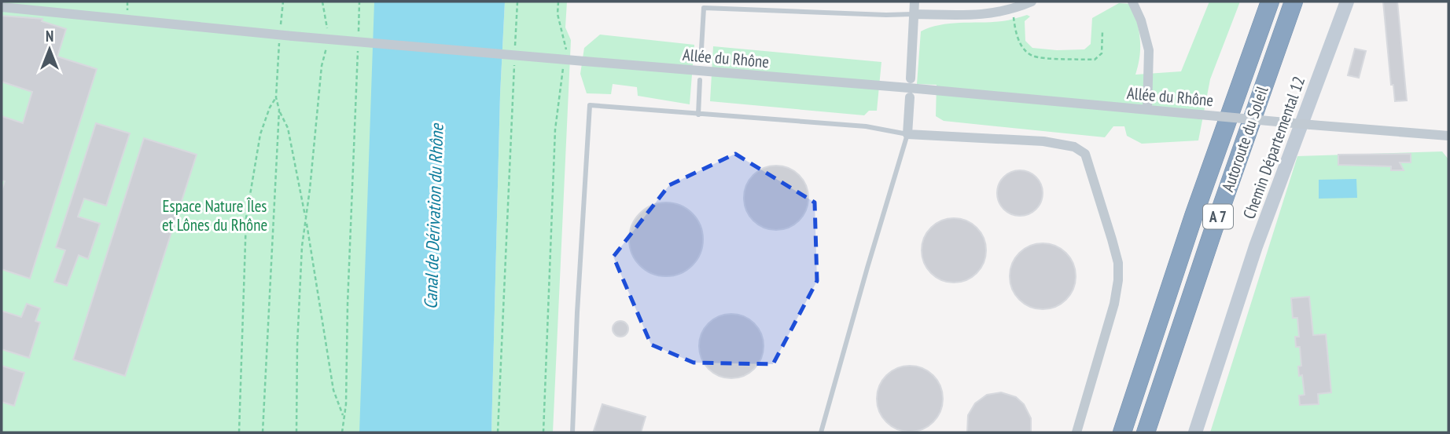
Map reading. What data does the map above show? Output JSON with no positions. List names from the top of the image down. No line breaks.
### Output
{"streets":{"highway":["Autoroute du Soleil","A 7"],"main road":["Chemin Départemental 12"],"street":["Allée du Rhône"]},"water":["Canal de Dérivation du Rhône"],"parks":["Espace Nature Îles et Lônes du Rhône"],"north":"top"}
